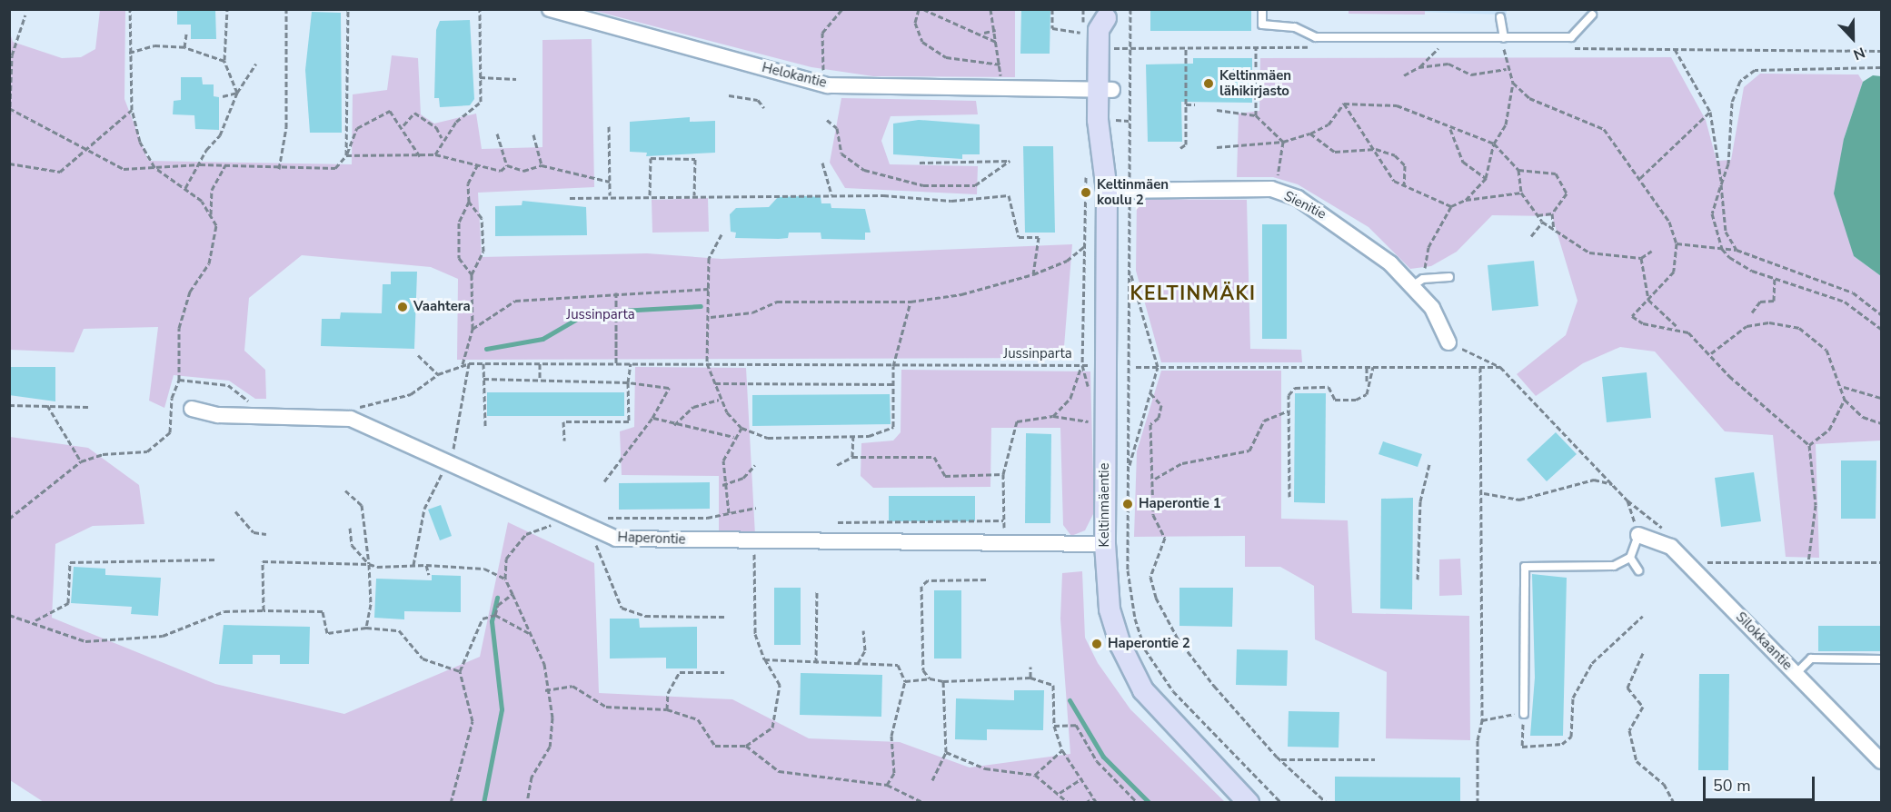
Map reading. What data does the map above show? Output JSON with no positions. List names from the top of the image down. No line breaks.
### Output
{"streets":{"main road":["Keltinmäentie"],"street":["Helokantie","Sienitie","Haperontie","Silokkaantie"],"path":["Jussinparta"]},"crossings":[["Helokantie","Keltinmäentie"],["Sienitie","Keltinmäentie"],["Keltinmäentie","Haperontie"]],"districts":["KELTINMÄKI"],"parks":["Jussinparta"],"places":["Keltinmäen lähikirjasto","Keltinmäen koulu 2","Vaahtera","Haperontie 1","Haperontie 2"],"scale_bar":"50 m","north":"bottom"}
